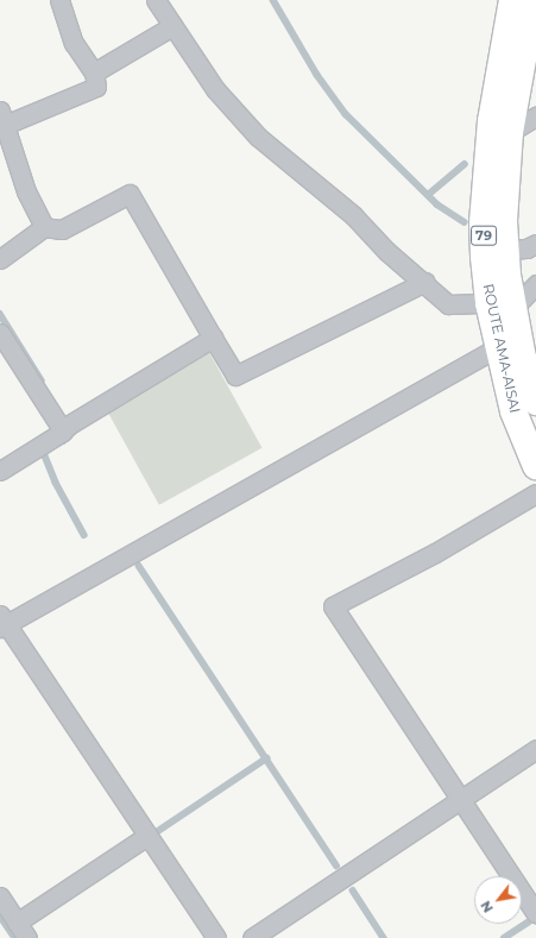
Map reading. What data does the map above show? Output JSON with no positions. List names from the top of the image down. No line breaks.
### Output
{"streets":{"main road":["79","ROUTE AMA-AISAI"]},"north":"bottom left"}
